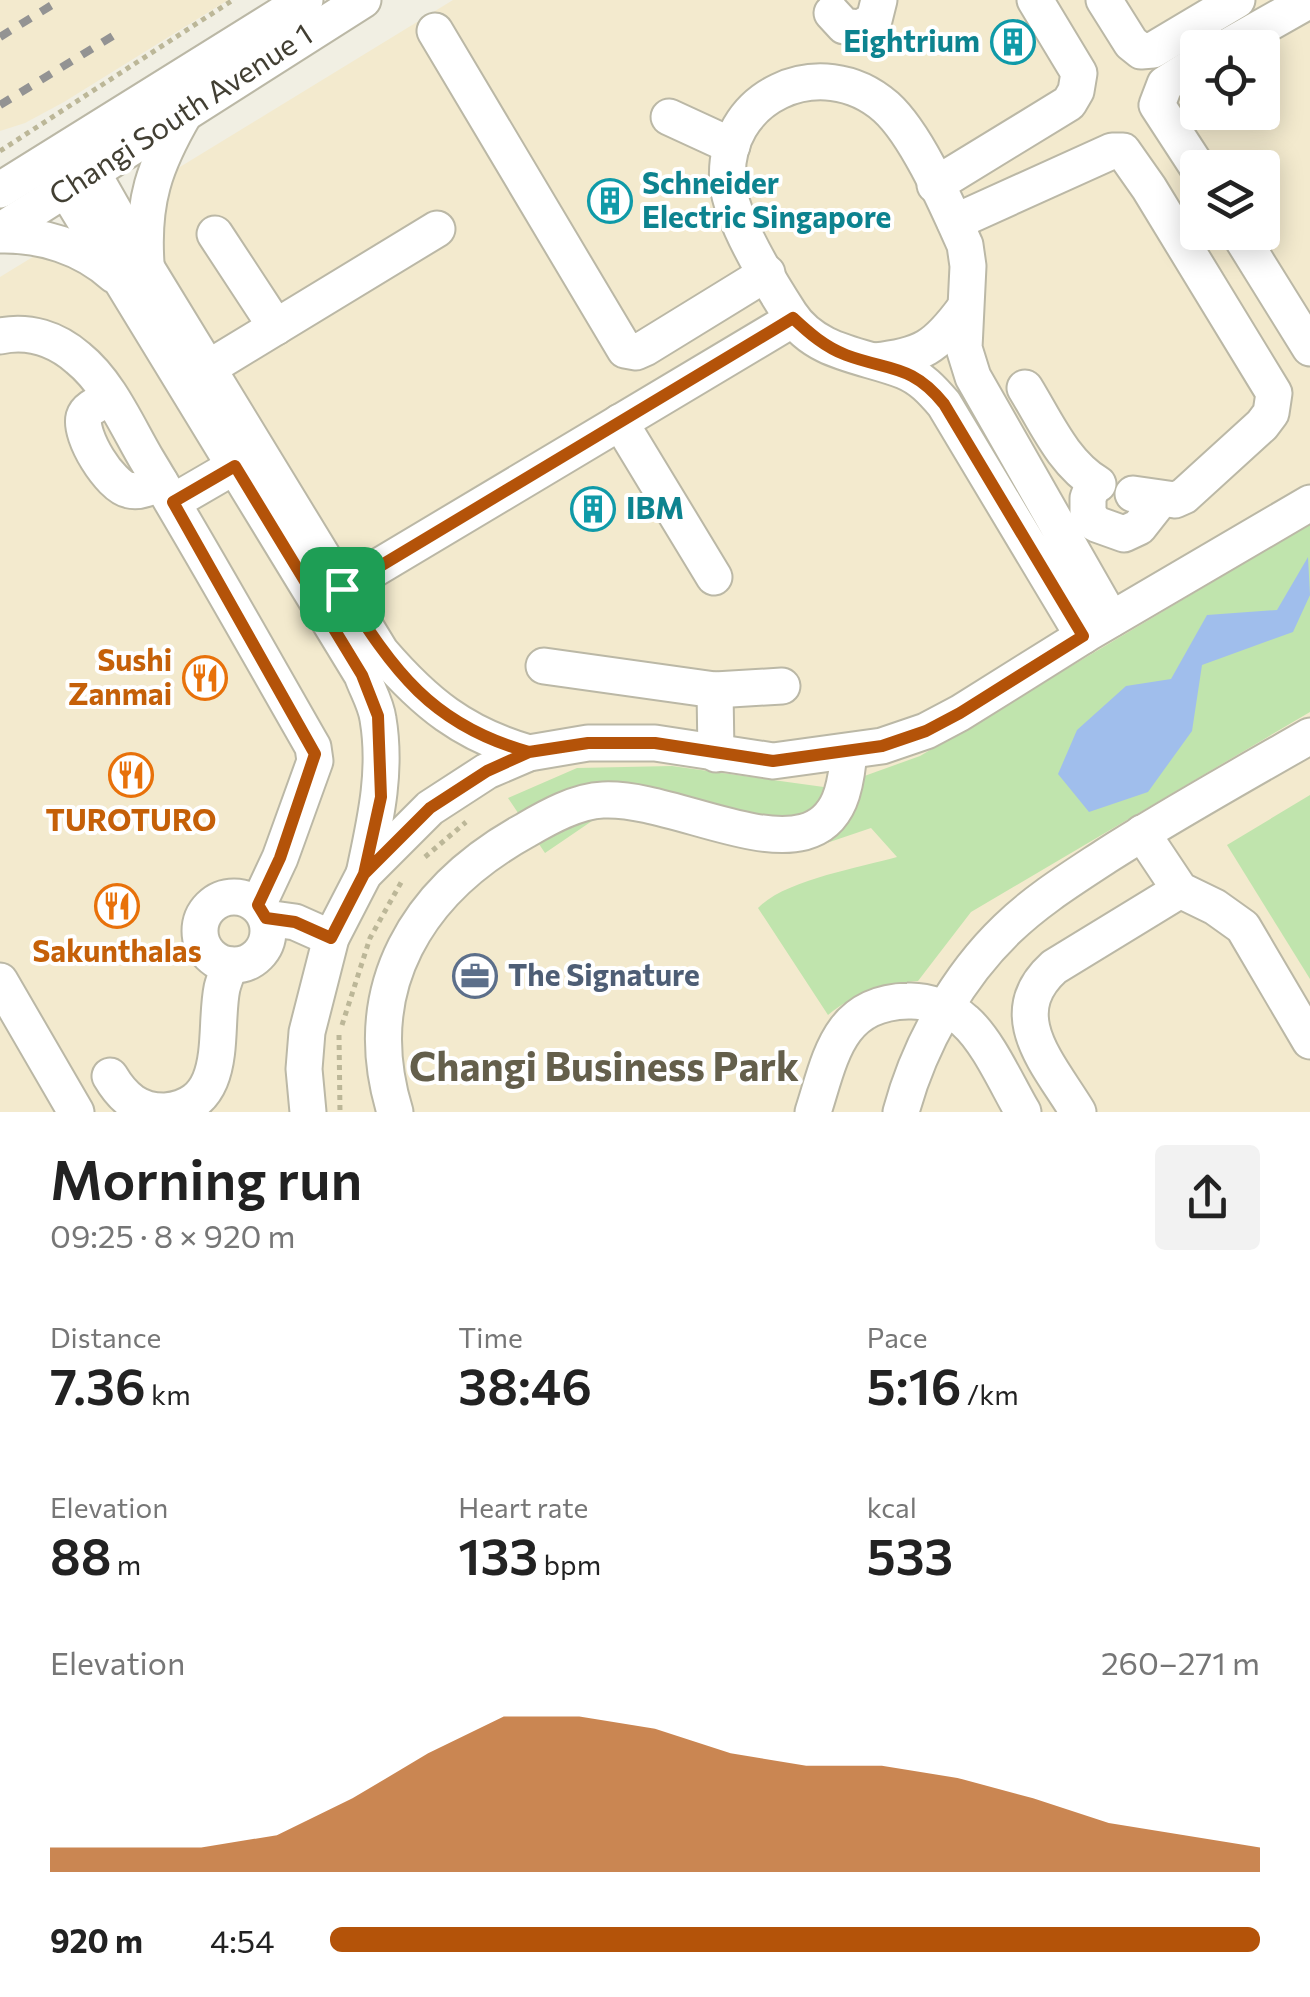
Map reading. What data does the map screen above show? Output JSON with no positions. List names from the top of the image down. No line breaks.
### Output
{"streets":{"street":["Changi South Avenue 1"]},"districts":["Changi Business Park"],"places":{"building":["Eightrium","Schneider Electric Singapore","IBM"],"restaurant":["Sushi Zanmai","TUROTURO","Sakunthalas"],"office":["The Signature"]},"page":{"heading":["Morning run","09:25 · 8 × 920 m"],"stats":[["Distance","7.36 km"],["Time","38:46"],["Pace","5:16 /km"],["Elevation","88 m"],["Heart rate","133 bpm"],["kcal","533"]],"chart":["Elevation","260–271 m"],"list":[{"name":"920 m","note":"4:54"}]}}
